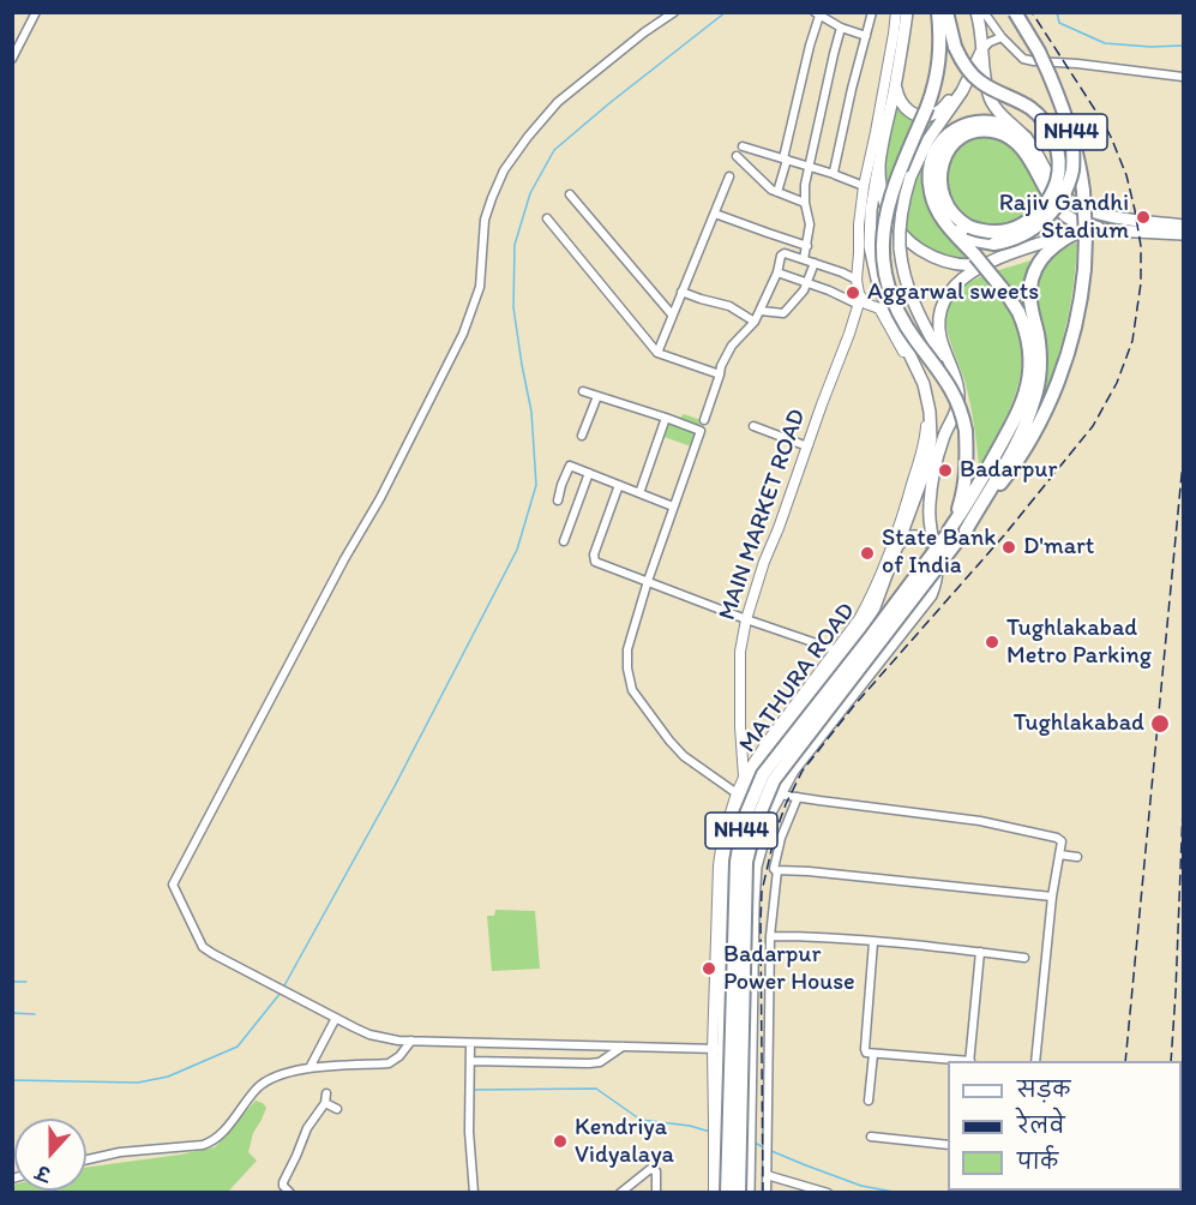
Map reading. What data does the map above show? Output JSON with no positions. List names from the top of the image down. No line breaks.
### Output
{"streets":{"highway":["NH44","MATHURA ROAD"],"street":["MAIN MARKET ROAD"]},"crossings":[["MAIN MARKET ROAD","MATHURA ROAD"]],"places":["Rajiv Gandhi Stadium","Aggarwal sweets","Badarpur","D'mart","State Bank of India","Tughlakabad Metro Parking","Tughlakabad","Badarpur Power House","Kendriya Vidyalaya"],"legend":["सड़क","रेलवे","पार्क"],"north":"bottom"}
